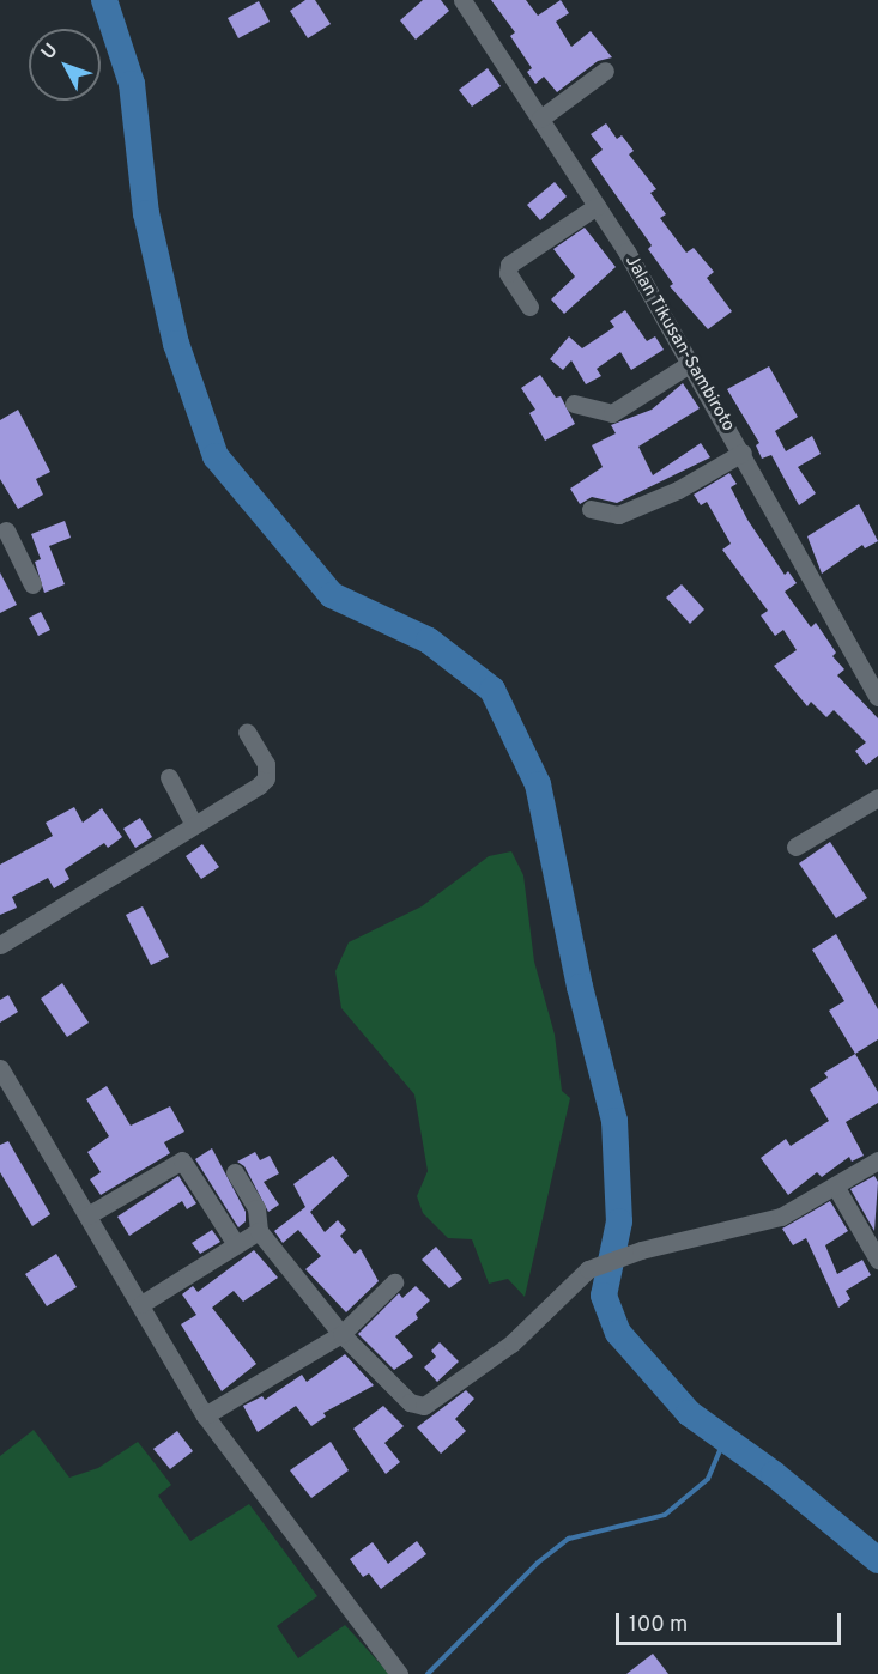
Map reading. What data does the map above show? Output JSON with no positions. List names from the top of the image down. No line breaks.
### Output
{"streets":{"street":["Jalan Tikusan-Sambiroto"]},"scale_bar":"100 m","north":"top left"}
